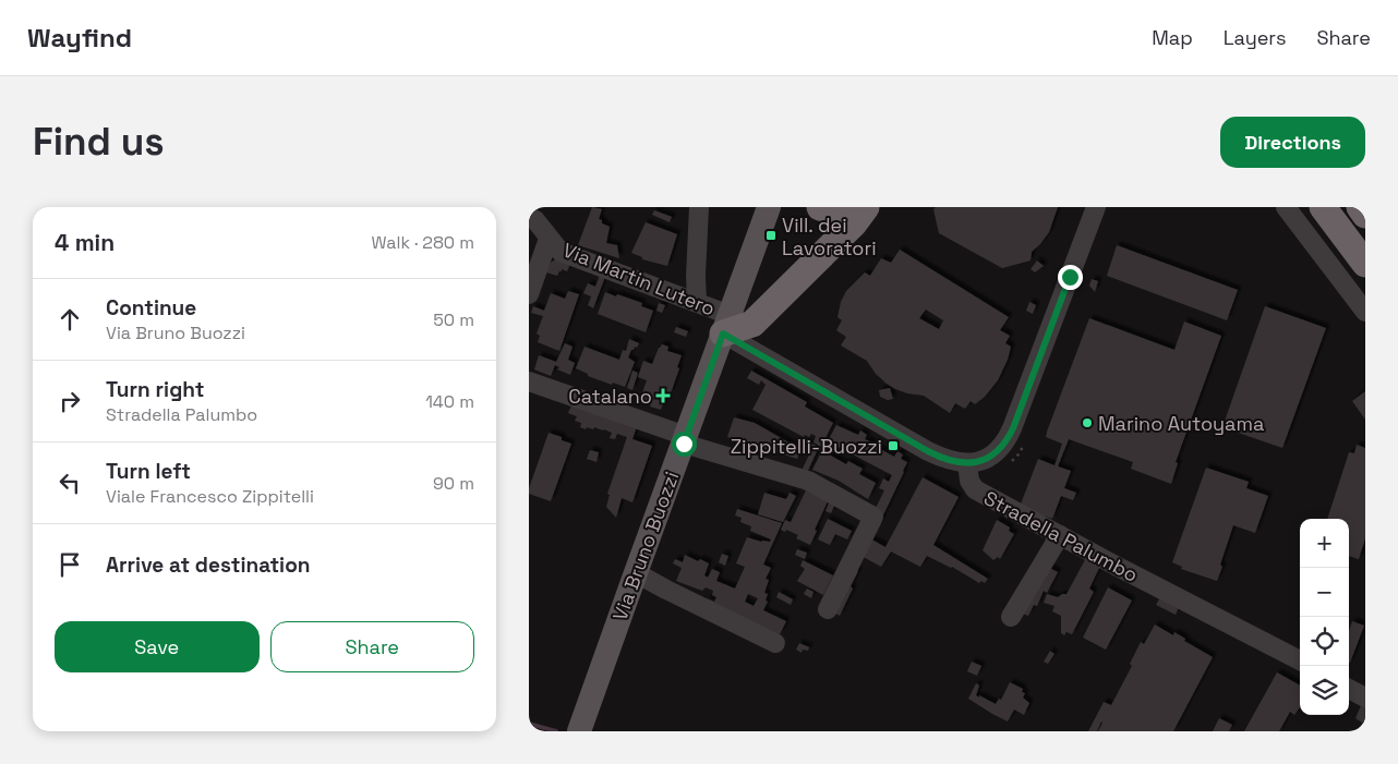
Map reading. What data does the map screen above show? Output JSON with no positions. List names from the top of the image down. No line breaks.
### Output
{"streets":{"main road":["Via Bruno Buozzi"],"street":["Via Martin Lutero","Stradella Palumbo"]},"crossings":[["Via Martin Lutero","Via Bruno Buozzi"]],"places":{"transit":["Vill. dei Lavoratori","Zippitelli-Buozzi"],"health":["Catalano"],"other":["Marino Autoyama"]},"page":{"header":"Wayfind","nav":["Map","Layers","Share"],"buttons":["Directions",["Save","Share"]],"title":"Find us","heading":["4 min","Walk · 280 m"],"list":[["Continue","Via Bruno Buozzi","50 m"],["Turn right","Stradella Palumbo","140 m"],["Turn left","Viale Francesco Zippitelli","90 m"],"Arrive at destination"],"map_buttons":["+","−"]}}
